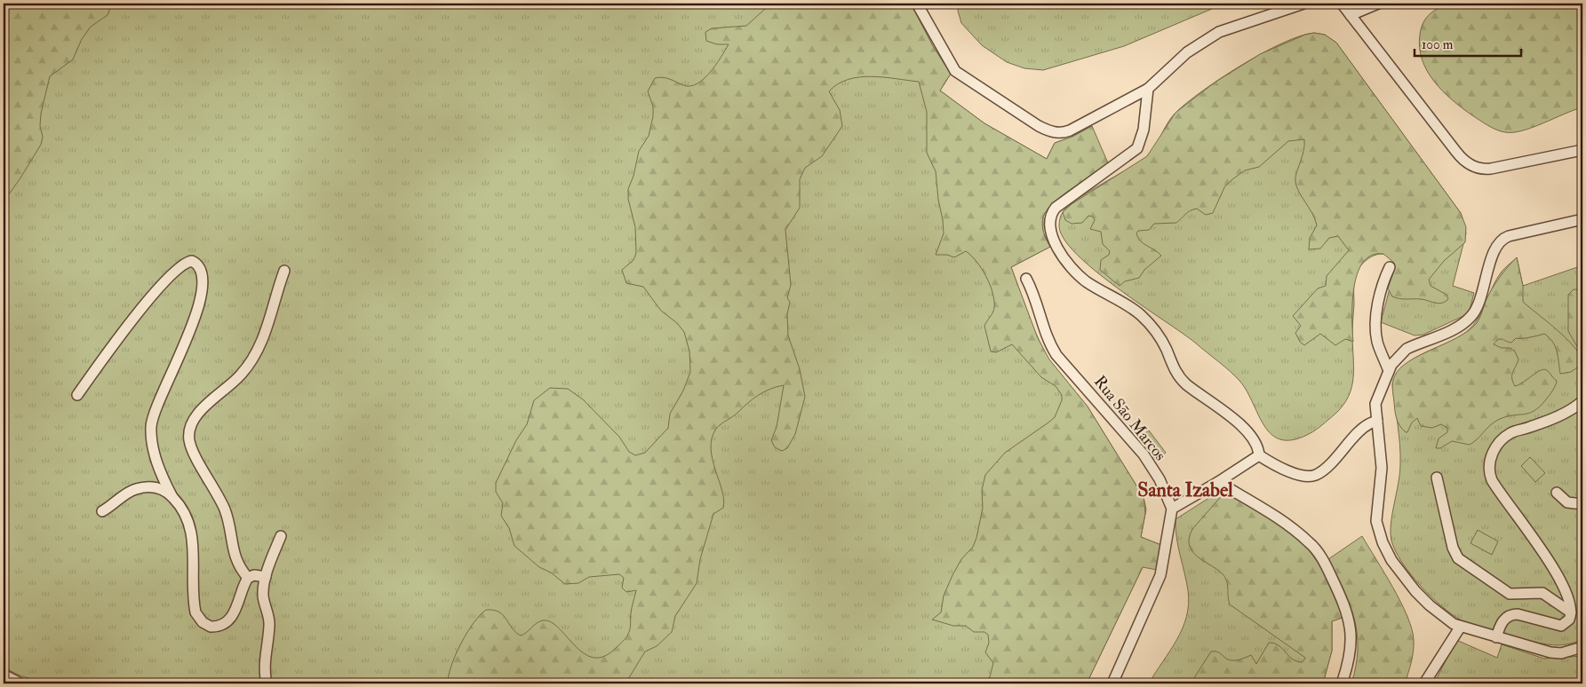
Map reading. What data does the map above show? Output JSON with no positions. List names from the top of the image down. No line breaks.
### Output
{"streets":{"street":["Rua São Marcos"]},"districts":["Santa Izabel"],"scale_bar":"100 m"}
